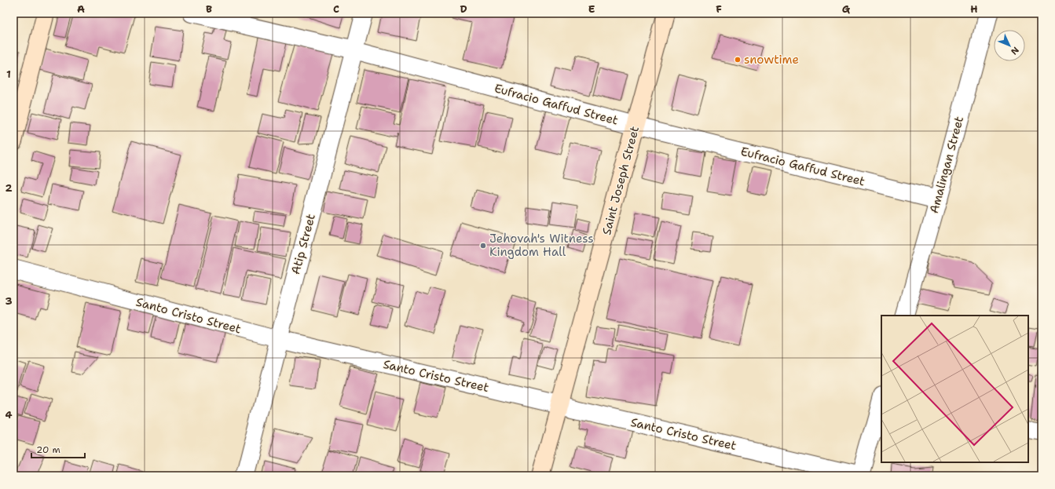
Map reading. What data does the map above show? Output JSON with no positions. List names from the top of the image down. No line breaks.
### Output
{"streets":{"main road":["Saint Joseph Street"],"street":["Eufracio Gaffud Street","Amalingan Street","Atip Street","Santo Cristo Street"]},"crossings":[["Eufracio Gaffud Street","Amalingan Street"],["Eufracio Gaffud Street","Saint Joseph Street"],["Eufracio Gaffud Street","Atip Street"],["Saint Joseph Street","Santo Cristo Street"],["Atip Street","Santo Cristo Street"]],"places":["snowtime","Jehovah's Witness Kingdom Hall"],"scale_bar":"20 m","north":"bottom right","grid":{"columns":["A","B","C","D","E","F","G","H"],"rows":["1","2","3","4"]}}
